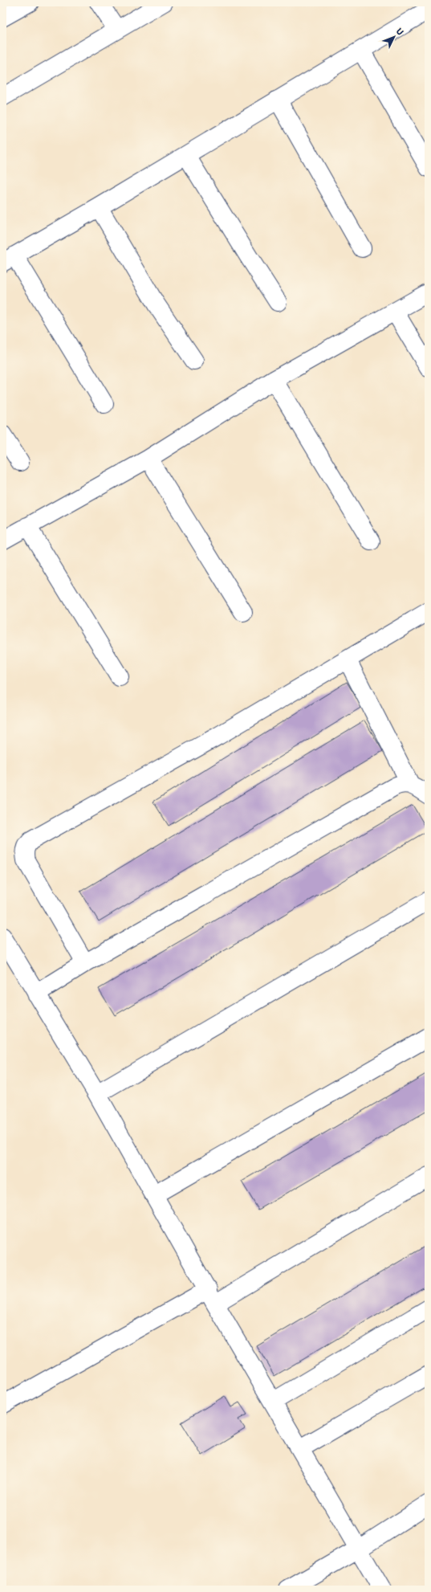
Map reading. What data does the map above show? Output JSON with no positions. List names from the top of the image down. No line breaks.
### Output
{"north":"top right"}
